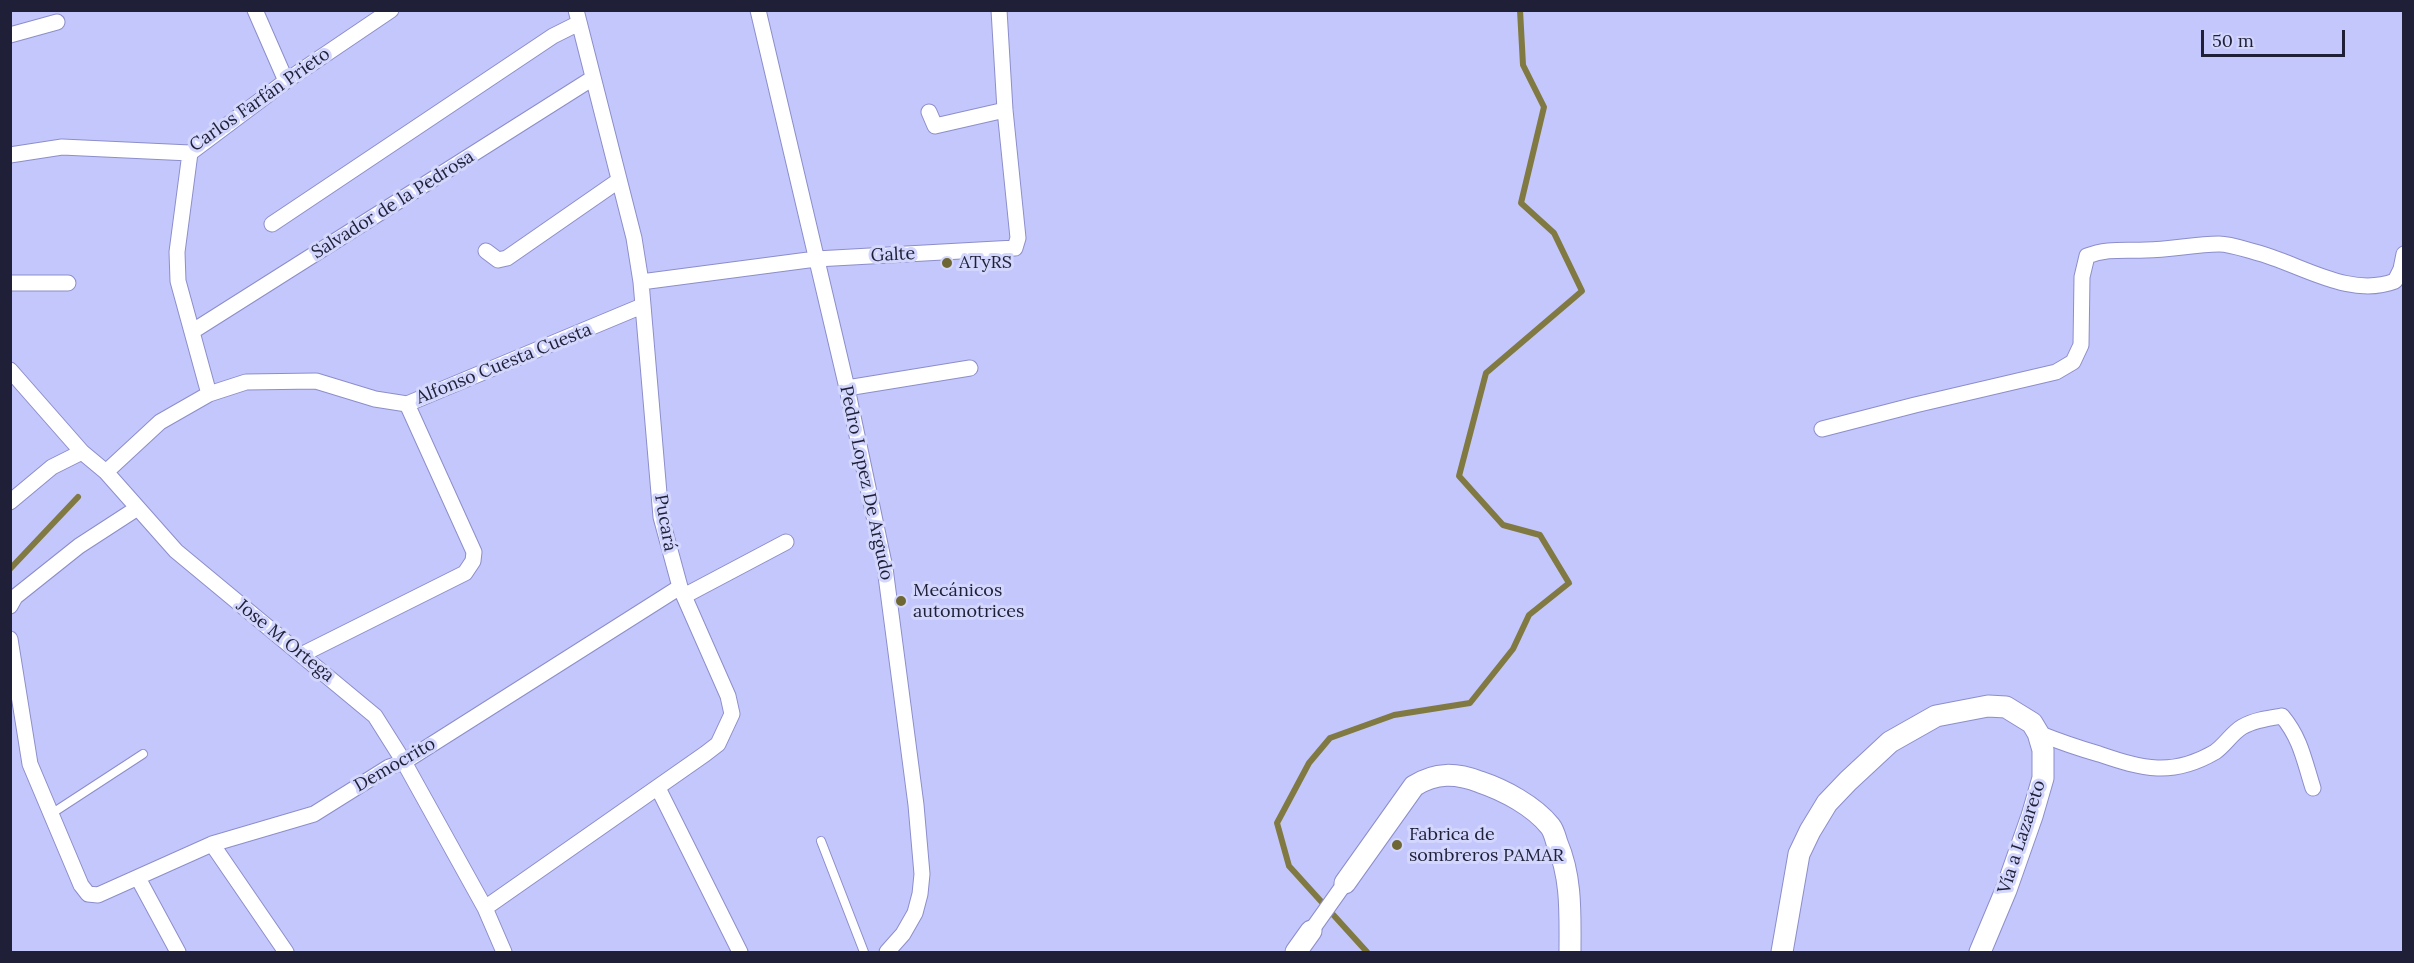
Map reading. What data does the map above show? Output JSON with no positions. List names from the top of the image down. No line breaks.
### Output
{"streets":{"street":["Carlos Farfán Prieto","Salvador de la Pedrosa","Galte","Alfonso Cuesta Cuesta","Pedro Lopez De Argudo","Pucará","Jose M Ortega","Democrito","Vía a Lazareto"]},"crossings":[["Salvador de la Pedrosa","Pucará"],["Galte","Pedro Lopez De Argudo"],["Galte","Pucará"],["Alfonso Cuesta Cuesta","Pucará"],["Alfonso Cuesta Cuesta","Jose M Ortega"],["Pucará","Jose M Ortega"],["Pucará","Democrito"],["Jose M Ortega","Democrito"]],"places":["ATyRS","Mecánicos automotrices","Fabrica de sombreros PAMAR"],"scale_bar":"50 m"}
